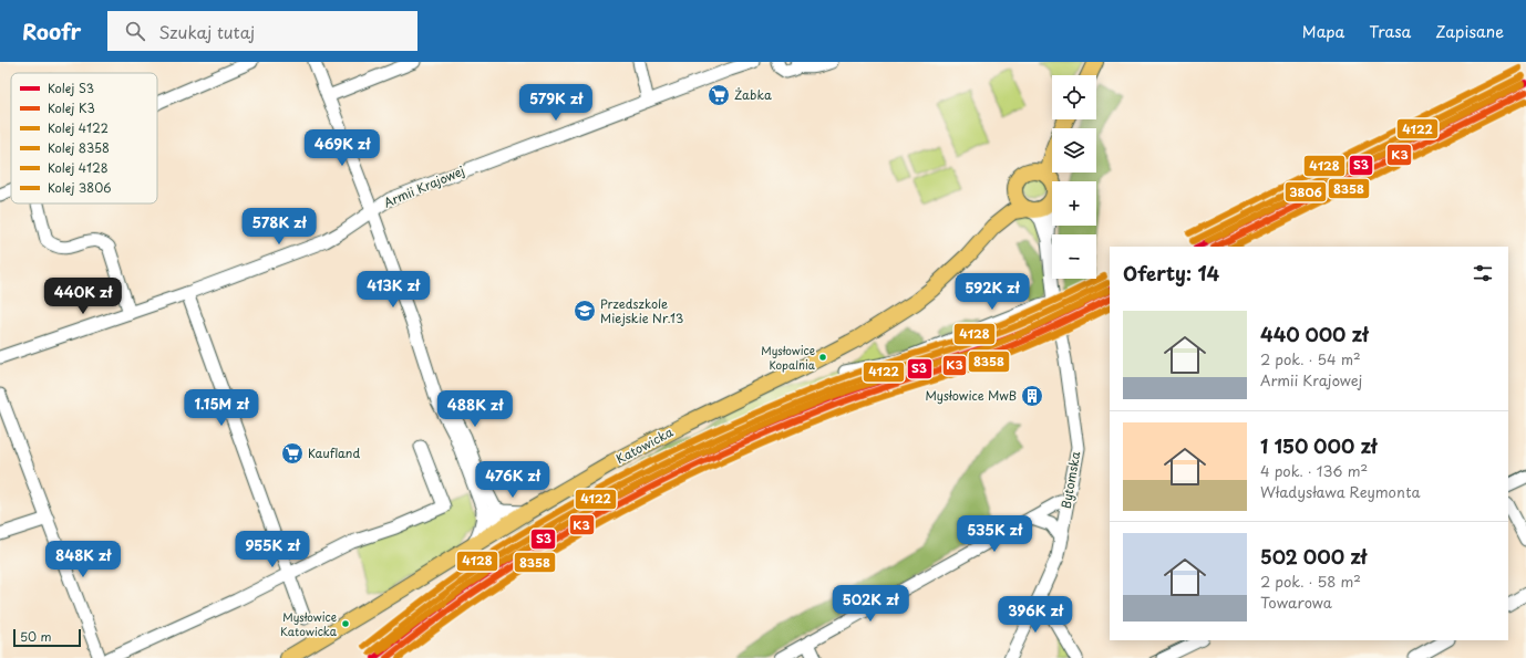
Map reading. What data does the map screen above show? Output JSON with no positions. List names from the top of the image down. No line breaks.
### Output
{"streets":{"main road":["Katowicka"],"street":["Armii Krajowej","Bytomska"]},"crossings":[["Katowicka","Bytomska"]],"places":{"supermarket":["Żabka","Kaufland"],"school or university":["Przedszkole Miejskie Nr.13"],"other":["Mysłowice Kopalnia","Mysłowice Katowicka"],"building":["Mysłowice MwB"]},"lines":["rail line 4128","rail line 4122","rail line S3","rail line 3806","rail line K3","rail line 8358"],"legend":["Kolej S3","Kolej K3","Kolej 4122","Kolej 8358","Kolej 4128","Kolej 3806"],"scale_bar":"50 m","page":{"header":"Roofr","search":"Szukaj tutaj","nav":["Mapa","Trasa","Zapisane"],"map_buttons":["+","−"],"price":["579K zł","469K zł","578K zł","413K zł","592K zł","440K zł","1.15M zł","488K zł","476K zł","535K zł","955K zł","848K zł","502K zł","396K zł"],"heading":"Oferty: 14","list":[{"name":"440 000 zł","note":"2 pok. · 54 m² · Armii Krajowej"},{"name":"1 150 000 zł","note":"4 pok. · 136 m² · Władysława Reymonta"},{"name":"502 000 zł","note":"2 pok. · 58 m² · Towarowa"}],"scale":"50 m"}}
